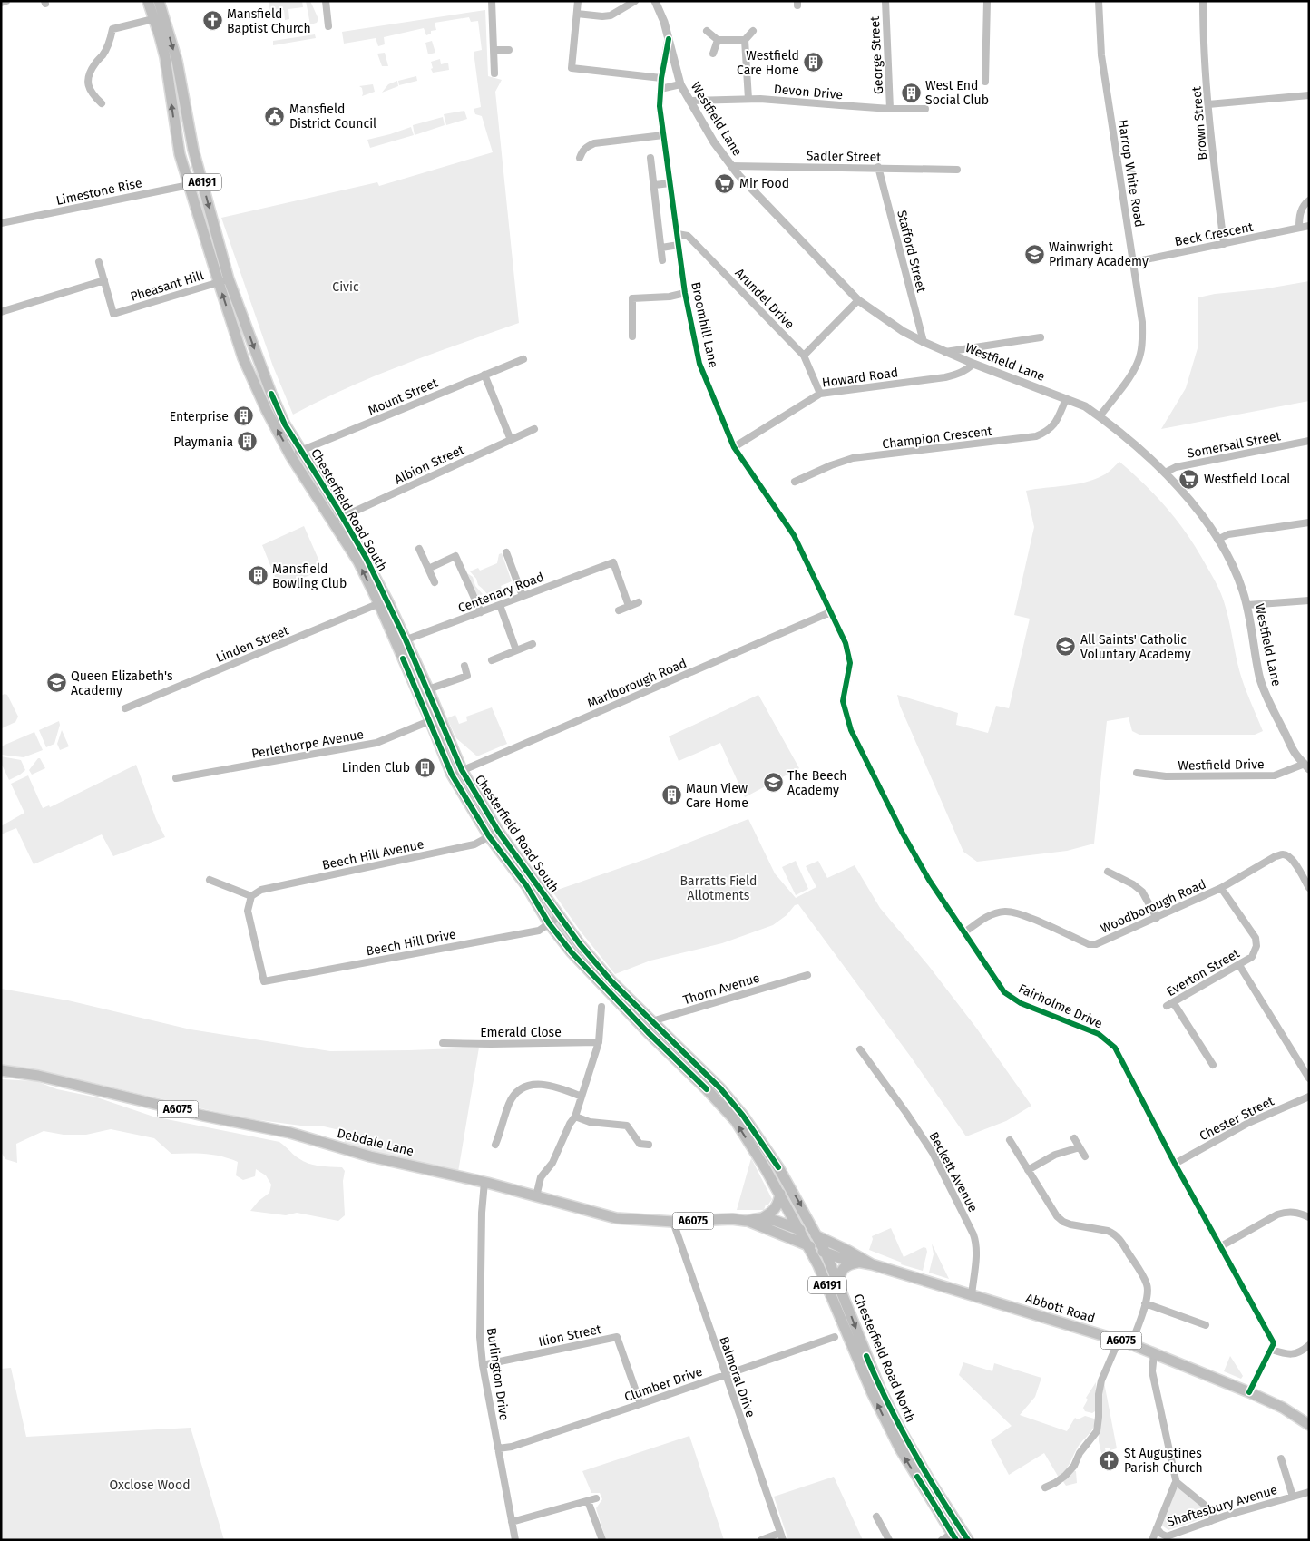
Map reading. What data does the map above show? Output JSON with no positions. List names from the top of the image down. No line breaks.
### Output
{"streets":{"main road":["A6191","Chesterfield Road South","A6075","Debdale Lane","Abbott Road","Chesterfield Road North"],"street":["George Street","Devon Drive","Westfield Lane","Brown Street","Sadler Street","Harrop White Road","Limestone Rise","Beck Crescent","Stafford Street","Pheasant Hill","Arundel Drive","Broomhill Lane","Howard Road","Mount Street","Champion Crescent","Somersall Street","Albion Street","Centenary Road","Linden Street","Marlborough Road","Perlethorpe Avenue","Westfield Drive","Beech Hill Avenue","Woodborough Road","Beech Hill Drive","Everton Street","Thorn Avenue","Fairholme Drive","Emerald Close","Chester Street","Beckett Avenue","Ilion Street","Burlington Drive","Balmoral Drive","Clumber Drive","Shaftesbury Avenue"]},"crossings":[["George Street","Devon Drive"],["Devon Drive","Westfield Lane"],["Westfield Lane","Sadler Street"],["Westfield Lane","Harrop White Road"],["Westfield Lane","Stafford Street"],["Westfield Lane","Broomhill Lane"],["Westfield Lane","Howard Road"],["Westfield Lane","Champion Crescent"],["Westfield Lane","Somersall Street"],["Westfield Lane","Westfield Drive"],["Brown Street","Beck Crescent"],["Sadler Street","Stafford Street"],["Harrop White Road","Beck Crescent"],["Limestone Rise","Chesterfield Road South"],["Pheasant Hill","Chesterfield Road South"],["Arundel Drive","Broomhill Lane"],["Arundel Drive","Howard Road"],["Broomhill Lane","Howard Road"],["Broomhill Lane","Marlborough Road"],["Broomhill Lane","Fairholme Drive"],["Mount Street","Chesterfield Road South"],["Albion Street","Chesterfield Road South"],["Chesterfield Road South","Centenary Road"],["Chesterfield Road South","Linden Street"],["Chesterfield Road South","Marlborough Road"],["Chesterfield Road South","Perlethorpe Avenue"],["Chesterfield Road South","Beech Hill Avenue"],["Chesterfield Road South","Beech Hill Drive"],["Chesterfield Road South","Thorn Avenue"],["Chesterfield Road South","A6075"],["Chesterfield Road South","Debdale Lane"],["Chesterfield Road South","Abbott Road"],["Chesterfield Road South","Chesterfield Road North"],["Marlborough Road","Fairholme Drive"],["Beech Hill Avenue","Beech Hill Drive"],["Woodborough Road","Everton Street"],["Woodborough Road","Fairholme Drive"],["Fairholme Drive","Chester Street"],["A6075","Debdale Lane"],["A6075","Abbott Road"],["A6075","Chesterfield Road North"],["Debdale Lane","Chesterfield Road North"],["Debdale Lane","Burlington Drive"],["Debdale Lane","Balmoral Drive"],["Beckett Avenue","Abbott Road"],["Abbott Road","Chesterfield Road North"],["Ilion Street","Burlington Drive"],["Ilion Street","Clumber Drive"],["Burlington Drive","Clumber Drive"],["Balmoral Drive","Clumber Drive"]],"parks":["Civic","Barratts Field Allotments","Oxclose Wood"],"places":{"church":["Mansfield Baptist Church","St Augustines Parish Church"],"building":["Westfield Care Home","West End Social Club","Enterprise","Playmania","Mansfield Bowling Club","Linden Club","Maun View Care Home"],"public building":["Mansfield District Council"],"supermarket":["Mir Food","Westfield Local"],"school or university":["Wainwright Primary Academy","All Saints' Catholic Voluntary Academy","Queen Elizabeth's Academy","The Beech Academy"]}}
